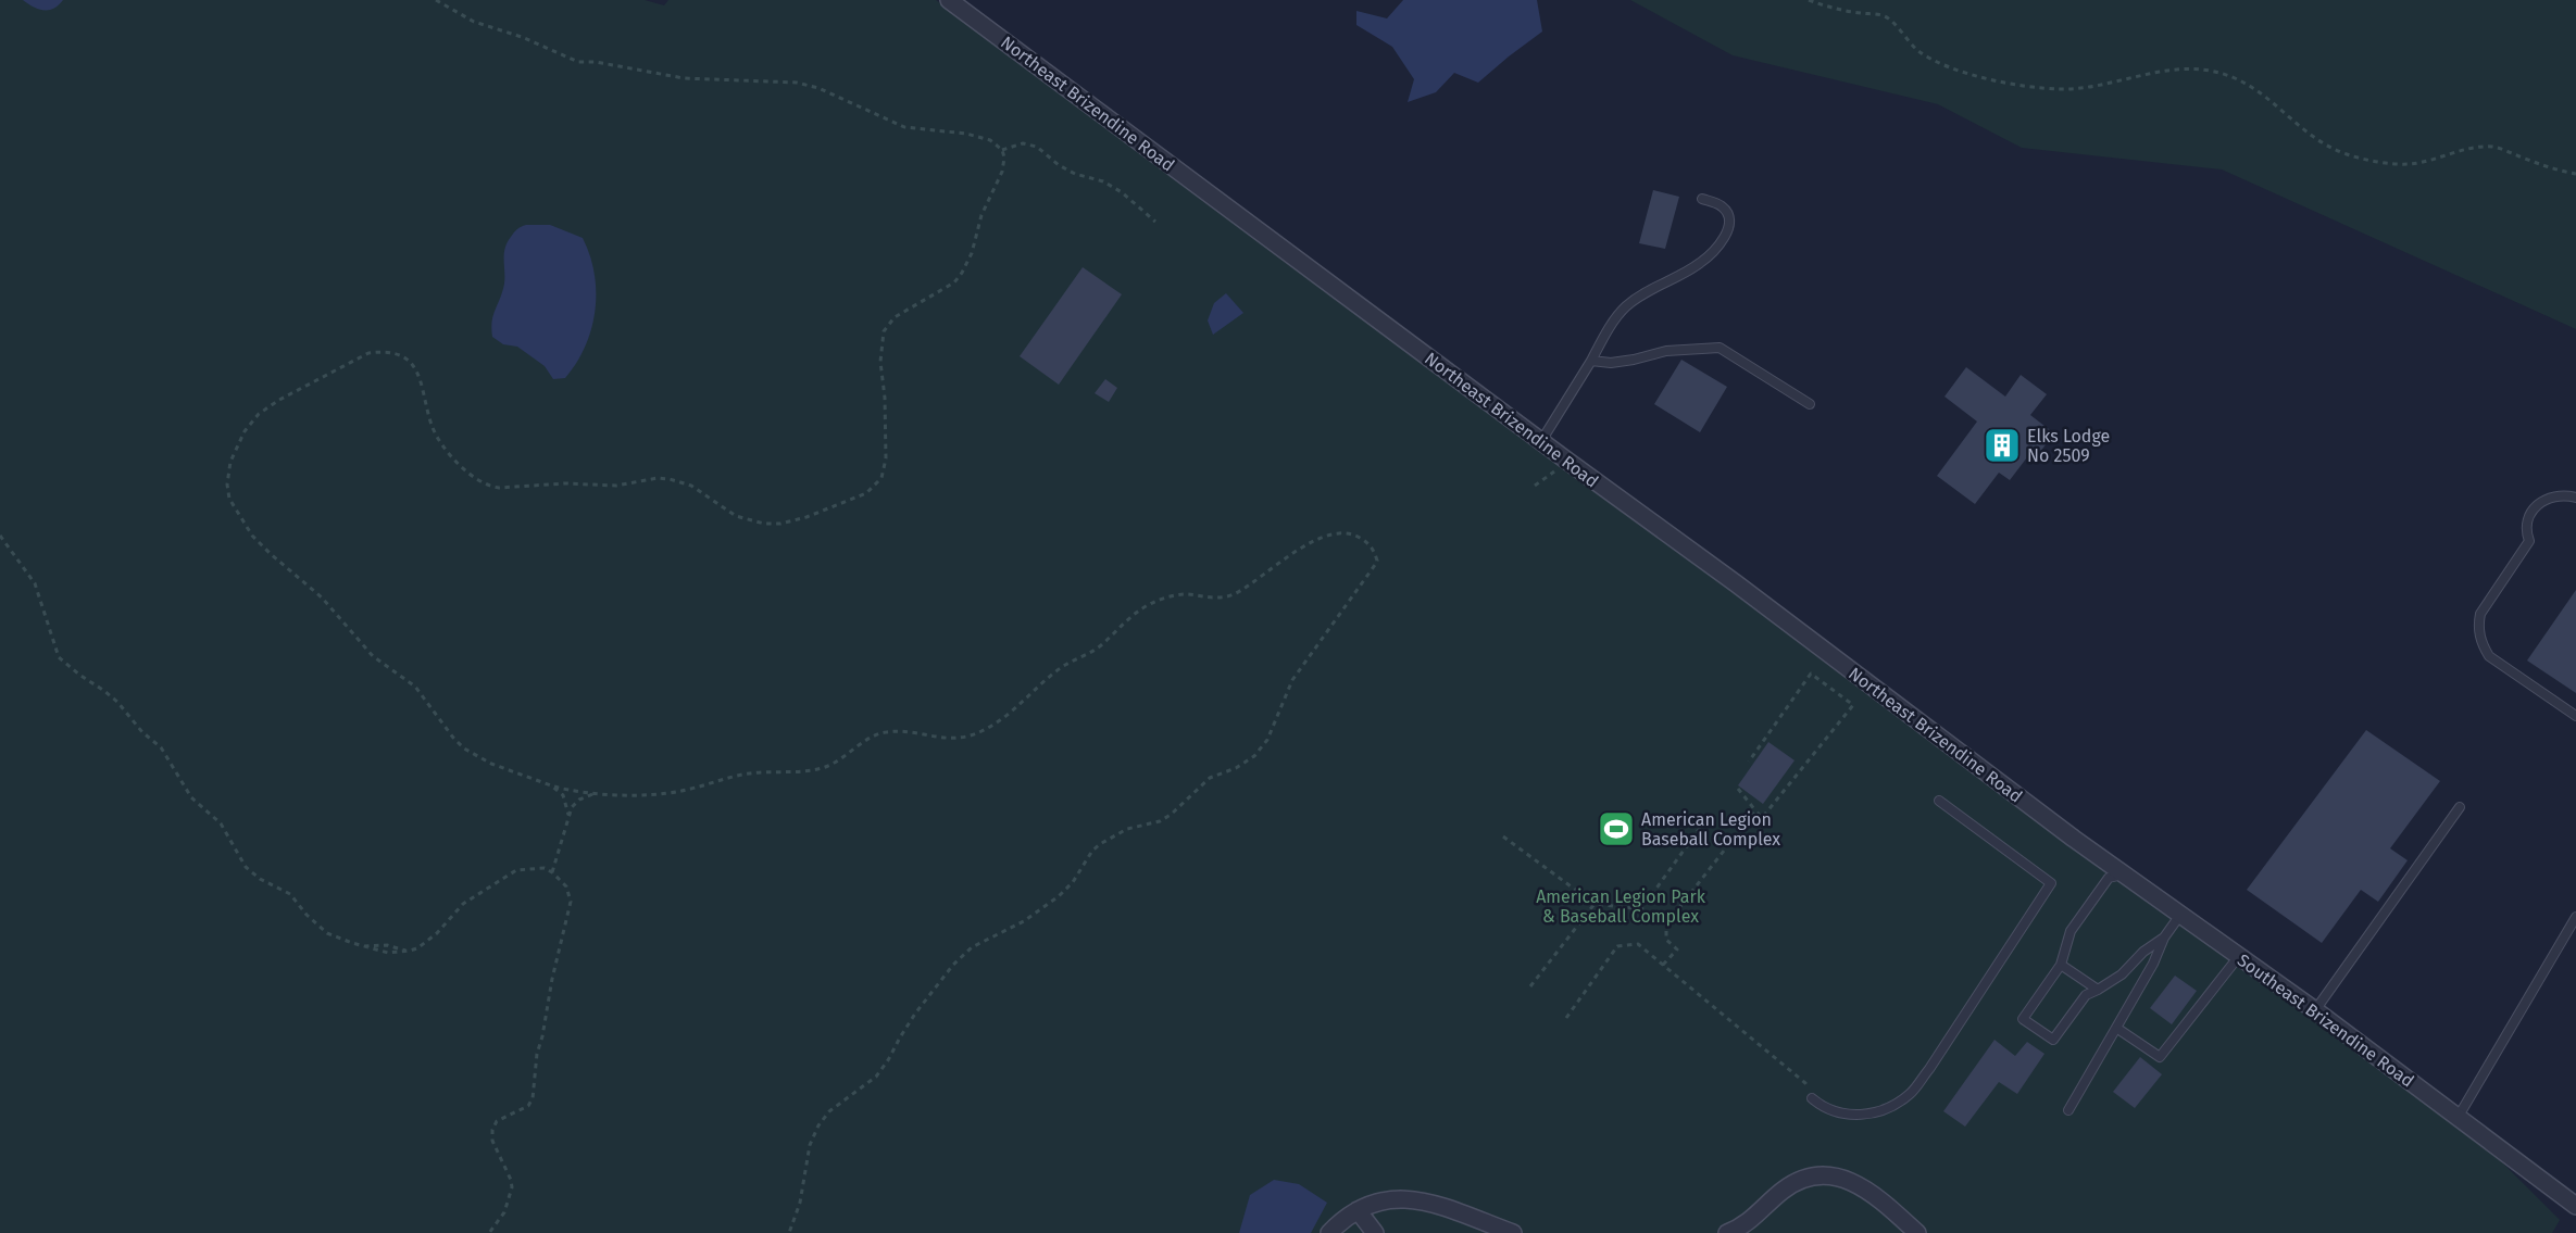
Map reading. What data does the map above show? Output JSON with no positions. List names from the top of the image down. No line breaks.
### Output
{"streets":{"street":["Northeast Brizendine Road","Southeast Brizendine Road"]},"crossings":[["Northeast Brizendine Road","Southeast Brizendine Road"]],"parks":["American Legion Park & Baseball Complex"],"places":{"building":["Elks Lodge No 2509"],"sports":["American Legion Baseball Complex"]}}
